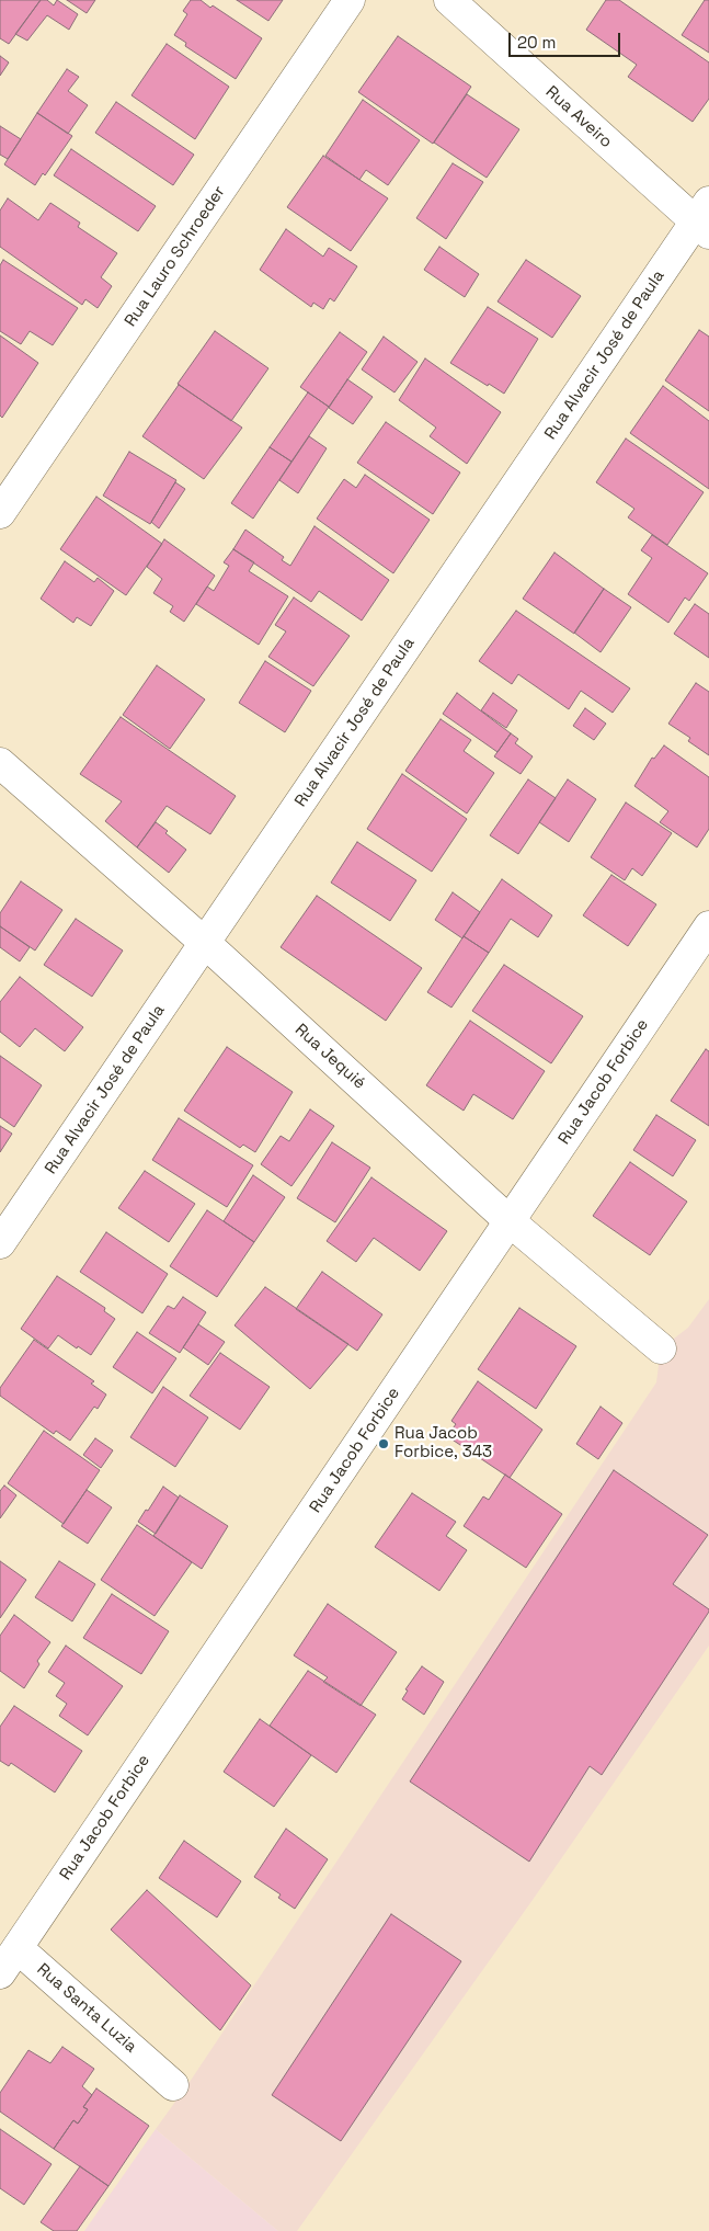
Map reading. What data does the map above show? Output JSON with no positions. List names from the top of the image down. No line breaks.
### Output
{"streets":{"street":["Rua Aveiro","Rua Lauro Schroeder","Rua Alvacir José de Paula","Rua Jequié","Rua Jacob Forbice","Rua Santa Luzia"]},"crossings":[["Rua Aveiro","Rua Alvacir José de Paula"],["Rua Alvacir José de Paula","Rua Jequié"],["Rua Jequié","Rua Jacob Forbice"],["Rua Jacob Forbice","Rua Santa Luzia"]],"places":["Rua Jacob Forbice, 343"],"scale_bar":"20 m"}
